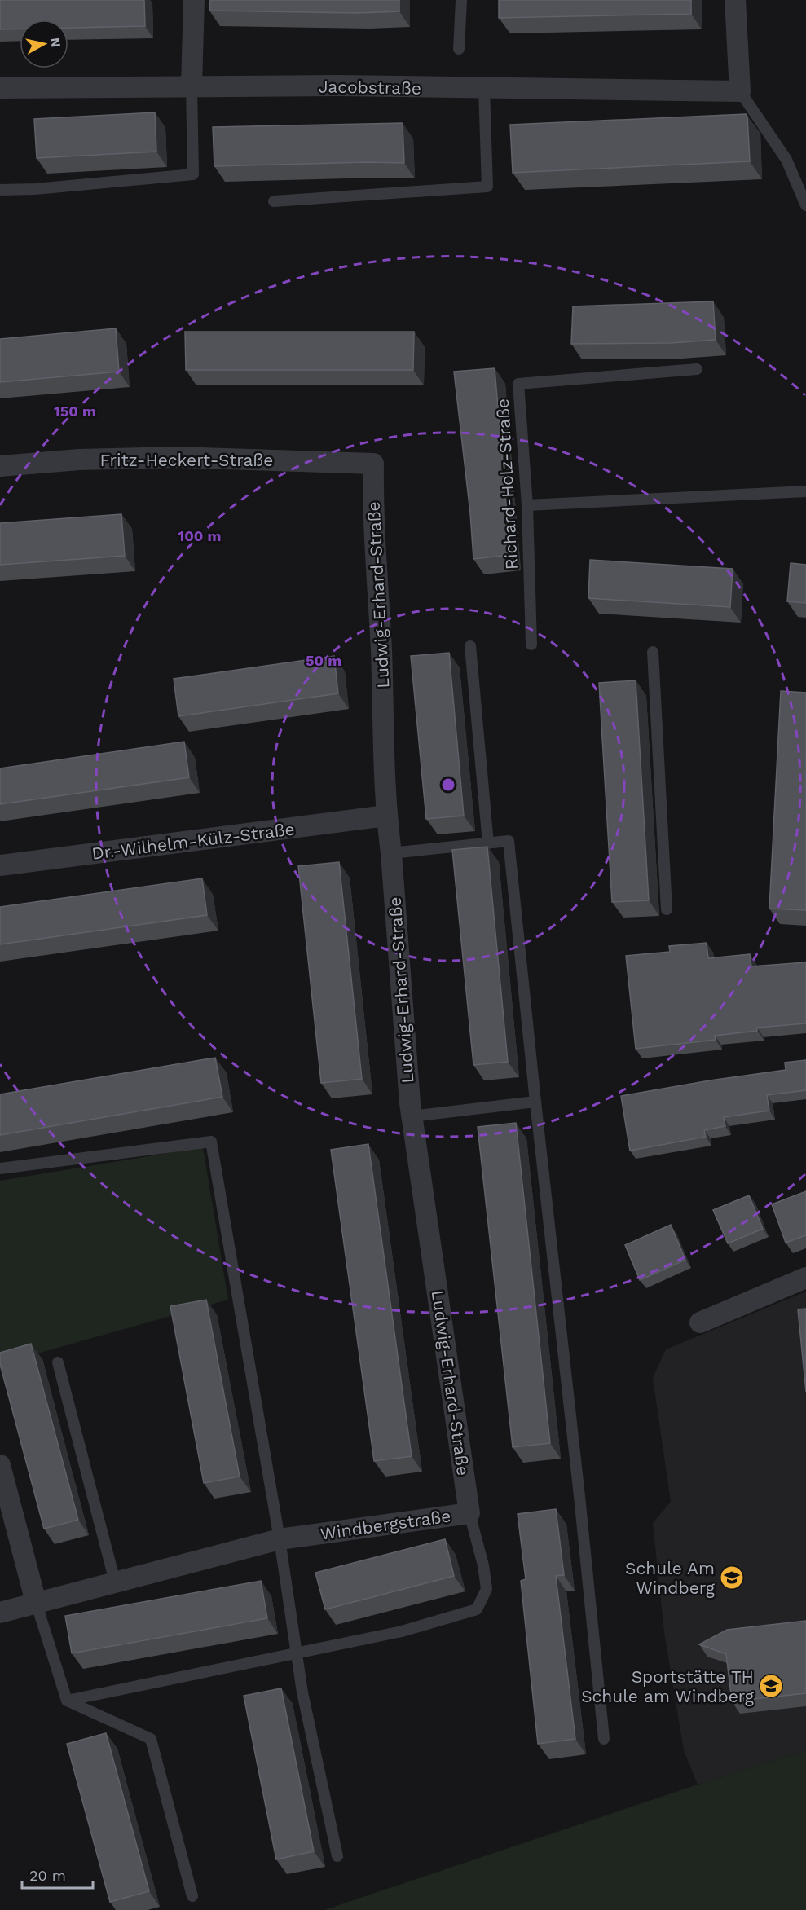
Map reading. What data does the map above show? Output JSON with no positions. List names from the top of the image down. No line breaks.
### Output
{"streets":{"street":["Jacobstraße","Fritz-Heckert-Straße","Ludwig-Erhard-Straße","Dr.-Wilhelm-Külz-Straße","Windbergstraße"],"lane":["Richard-Holz-Straße"]},"crossings":[["Fritz-Heckert-Straße","Ludwig-Erhard-Straße"],["Ludwig-Erhard-Straße","Dr.-Wilhelm-Külz-Straße"],["Ludwig-Erhard-Straße","Windbergstraße"]],"places":{"school or university":["Schule Am Windberg","Sportstätte TH Schule am Windberg"]},"scale_bar":"20 m","north":"right","rings":["150 m","100 m","50 m"]}
